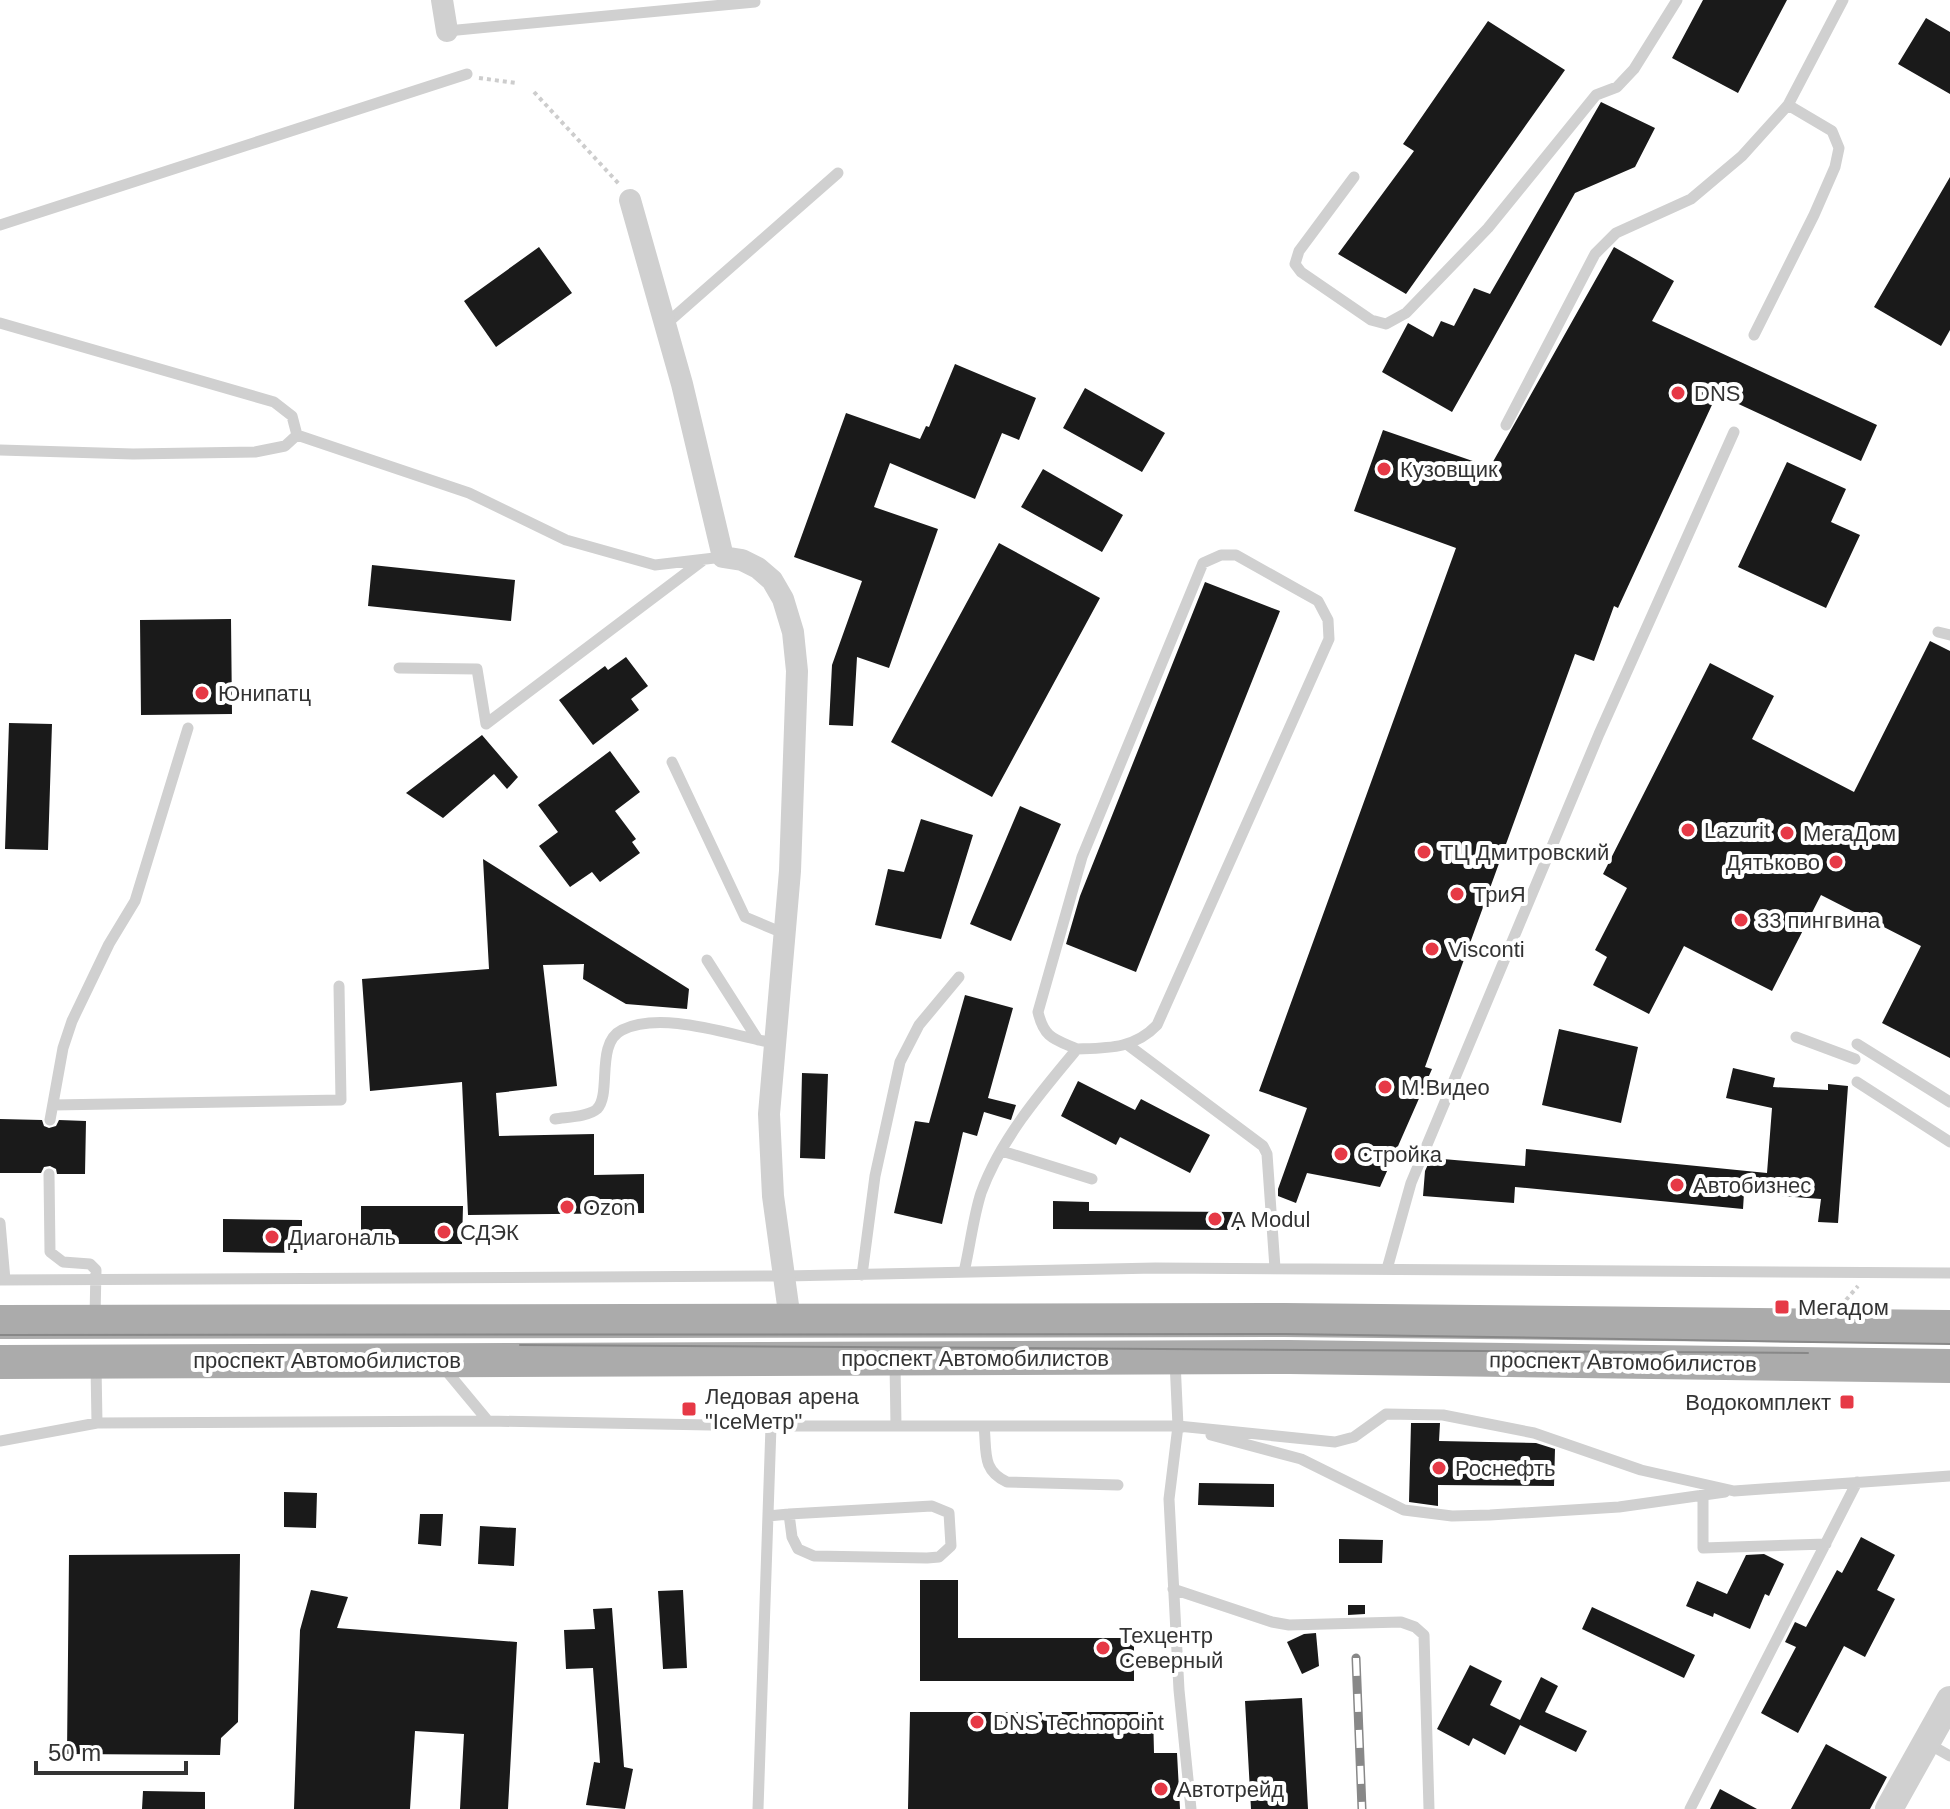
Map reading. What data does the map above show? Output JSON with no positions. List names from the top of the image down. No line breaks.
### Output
{"streets":{"main road":["проспект Автомобилистов"]},"places":{"other":["DNS","Кузовщик","Юнипатц","Lazurit","МегаДом","ТЦ Дмитровский","Дятьково","ТриЯ","33 пингвина","Visconti","М.Видео","Стройка","Автобизнес","Ozon","A Modul","СДЭК","Диагональ","Роснефть","Техцентр Северный","DNS Technopoint","Автотрейд"],"transit":["Мегадом","Водокомплект","Ледовая арена \"IceМетр\""]},"scale_bar":"50 m"}
